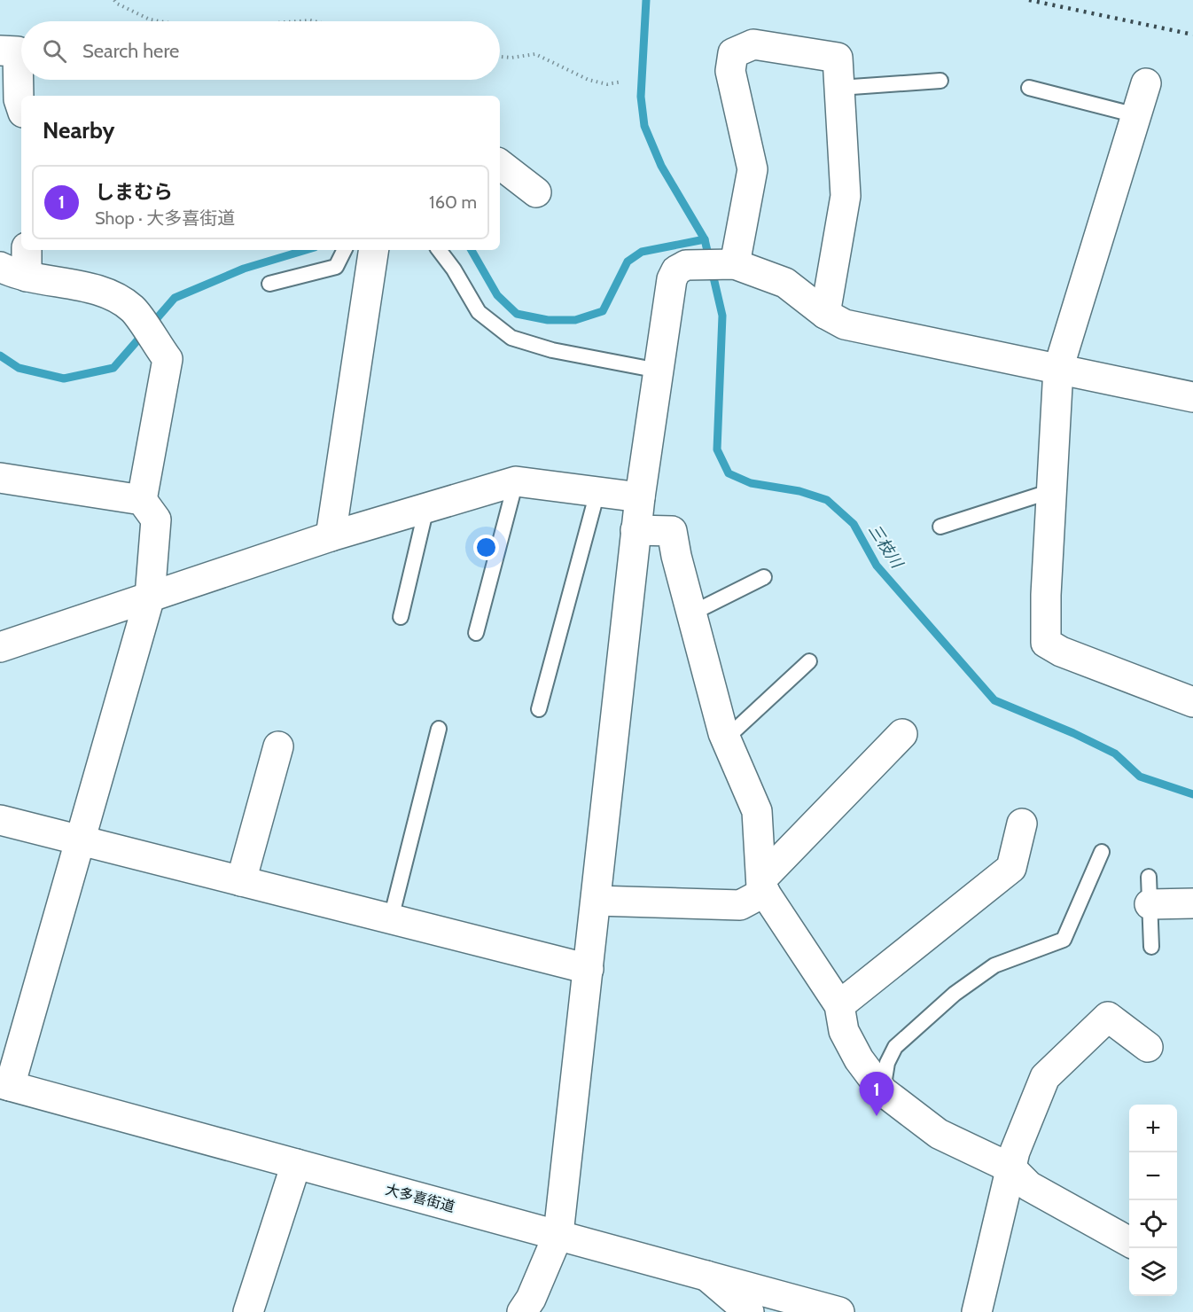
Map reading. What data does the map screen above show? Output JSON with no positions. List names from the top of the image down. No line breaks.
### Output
{"streets":{"main road":["大多喜街道"]},"water":["三枝川"],"page":{"search":"Search here","heading":"Nearby","list":[{"mark":"1","name":"しまむら","note":"Shop · 大多喜街道","value":"160 m"}],"pins":"1","map_buttons":["+","−"]}}
